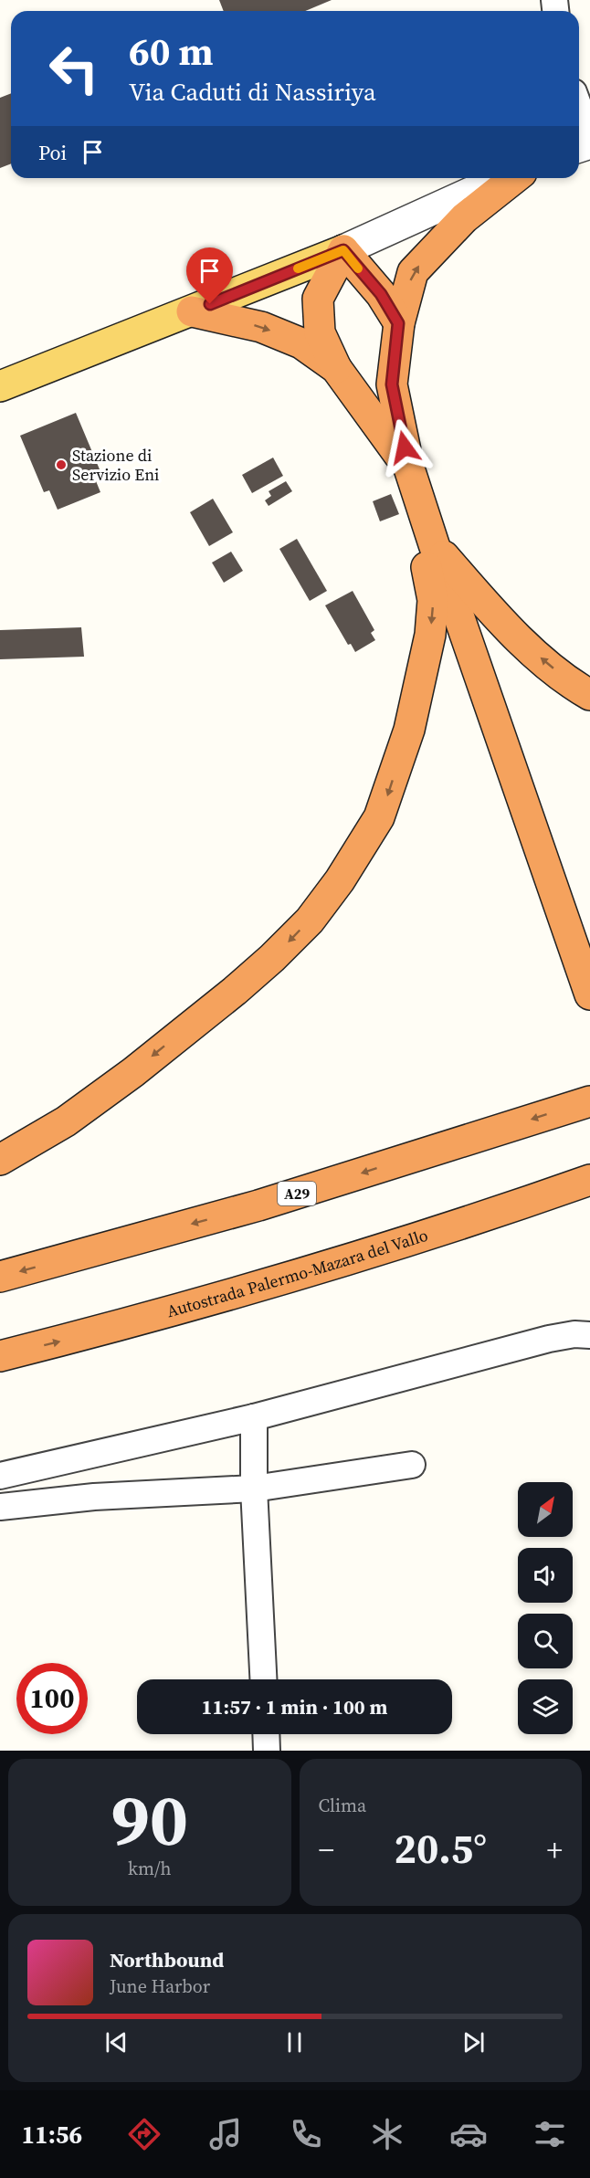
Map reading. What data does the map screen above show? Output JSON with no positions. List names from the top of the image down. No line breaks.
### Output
{"streets":{"highway":["A29","Autostrada Palermo-Mazara del Vallo"]},"places":["Stazione di Servizio Eni"],"north":"top right","page":{"turn":["60 m","Via Caduti di Nassiriya"],"then":"Poi","limit":"100","trip":"11:57 · 1 min · 100 m","tile":[["90","km/h"],"Clima"],"heat":["−","20.5°","+"],"song":["Northbound","June Harbor"],"tabs":"11:56"}}
